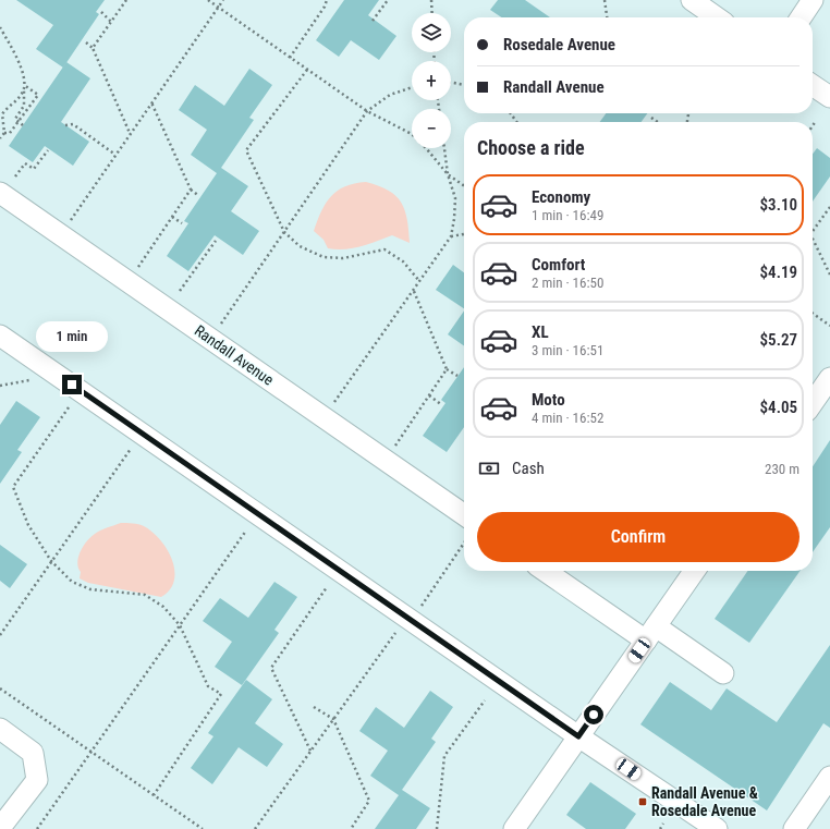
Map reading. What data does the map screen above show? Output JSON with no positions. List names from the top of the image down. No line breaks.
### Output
{"streets":{"street":["Randall Avenue"]},"places":{"transit":["Randall Avenue & Rosedale Avenue"]},"page":{"map_buttons":["+","−"],"banner":["Rosedale Avenue","Randall Avenue"],"heading":"Choose a ride","list":[{"name":"Economy","note":"1 min · 16:49","value":"$3.10"},{"name":"Comfort","note":"2 min · 16:50","value":"$4.19"},{"name":"XL","note":"3 min · 16:51","value":"$5.27"},{"name":"Moto","note":"4 min · 16:52","value":"$4.05"}],"bubble":"1 min","pay":["Cash","230 m"],"buttons":"Confirm"}}
